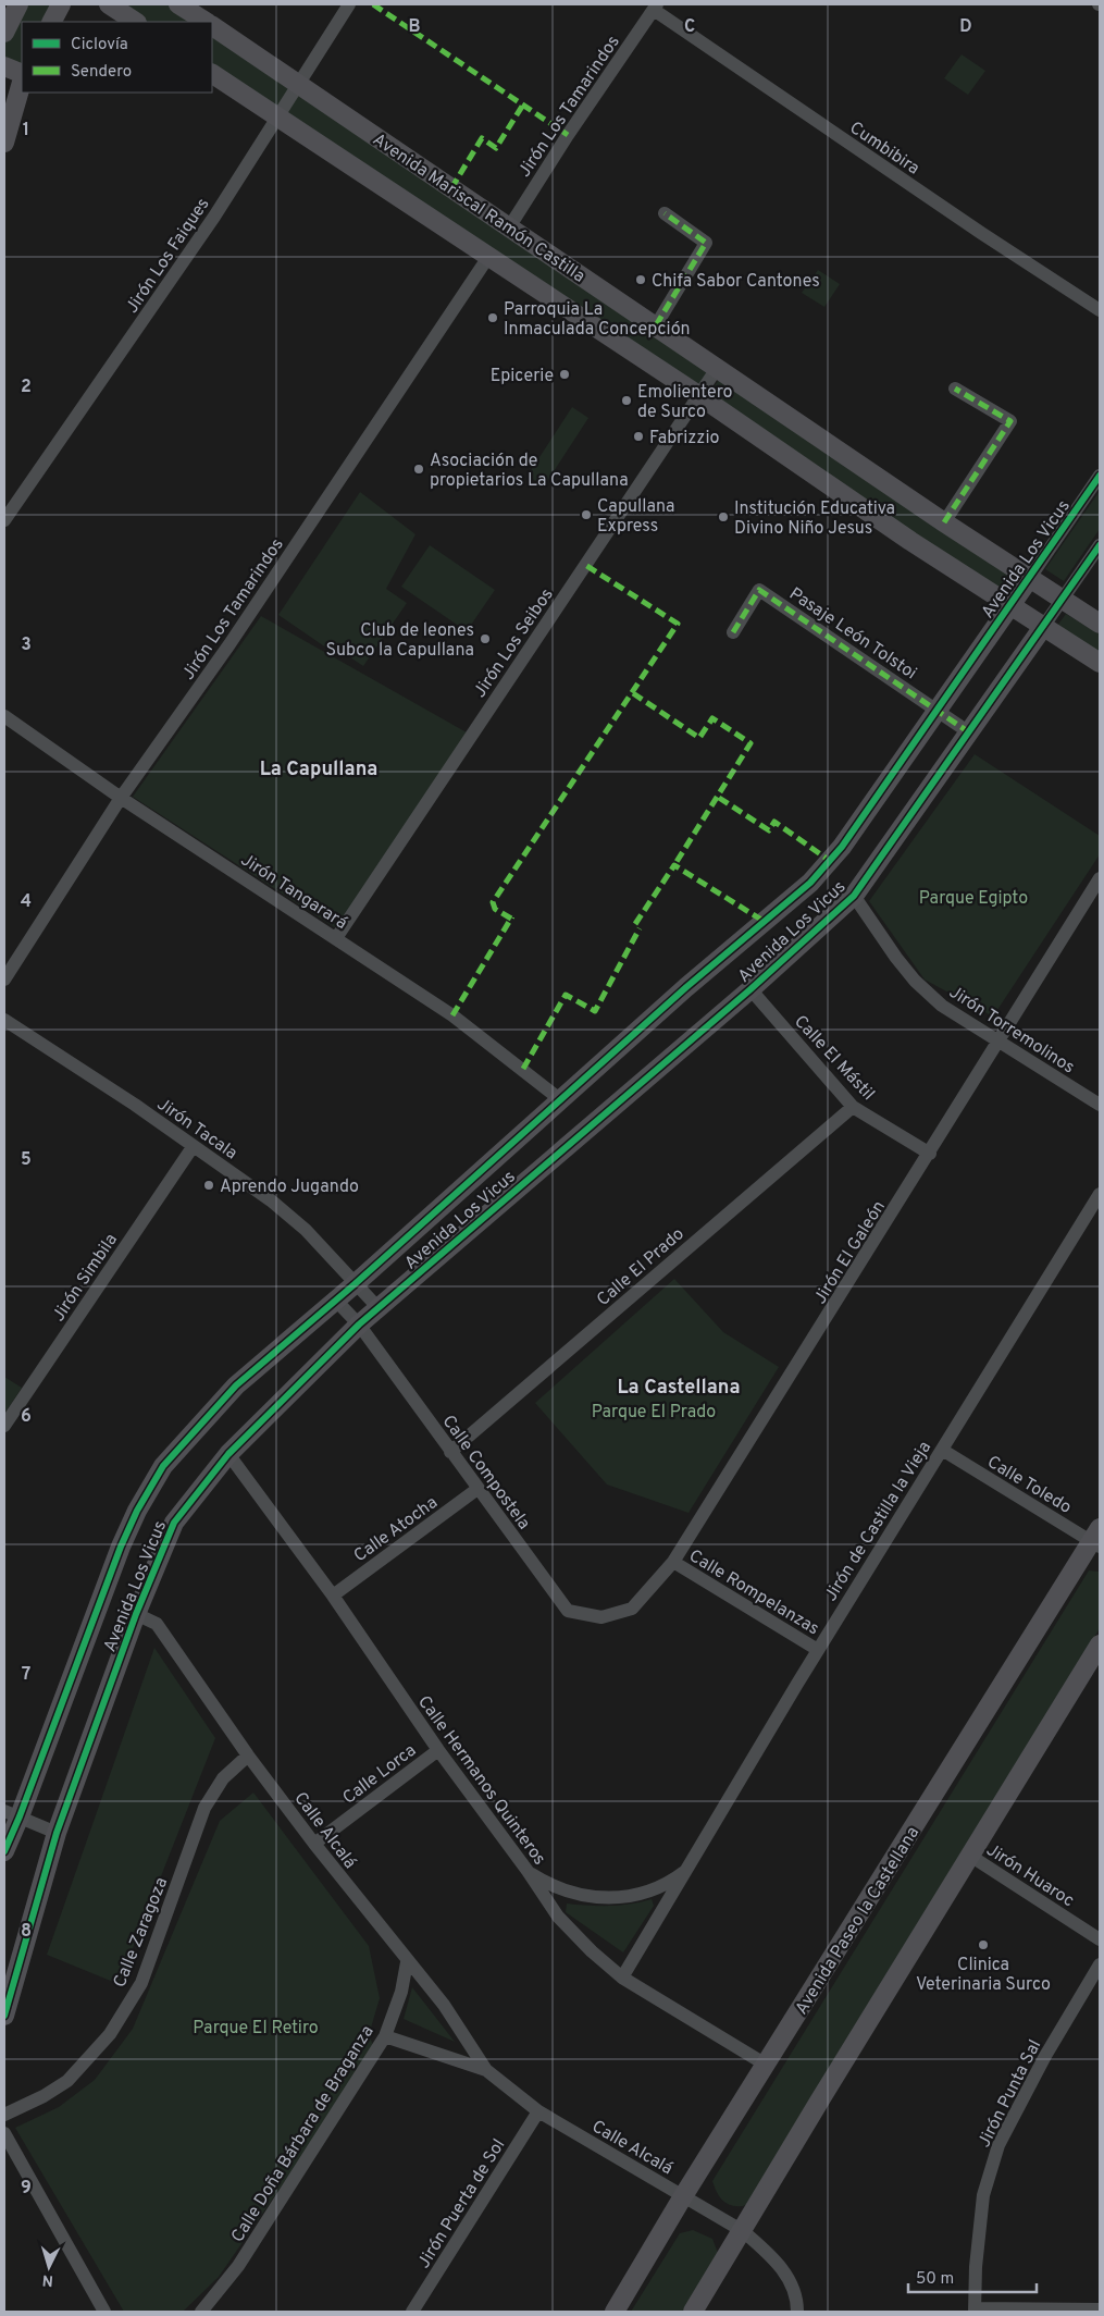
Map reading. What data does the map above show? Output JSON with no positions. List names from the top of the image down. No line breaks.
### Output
{"streets":{"main road":["Avenida Mariscal Ramón Castilla","Avenida Los Vicus","Avenida Paseo la Castellana"],"street":["Jirón Los Tamarindos","Cumbibira","Jirón Los Faiques","Pasaje León Tolstoi","Jirón Los Seibos","Jirón Tangarará","Jirón Torremolinos","Calle El Mástil","Jirón Tacala","Jirón El Galeón","Calle El Prado","Jirón Simbila","Calle Compostela","Calle Toledo","Jirón de Castilla la Vieja","Calle Atocha","Calle Rompelanzas","Calle Lorca","Calle Hermanos Quinteros","Calle Alcalá","Jirón Huaroc","Calle Zaragoza","Jirón Punta Sal","Calle Doña Bárbara de Braganza","Jirón Puerta de Sol"]},"crossings":[["Jirón Los Tamarindos","Cumbibira"],["Jirón Los Tamarindos","Avenida Mariscal Ramón Castilla"],["Jirón Los Tamarindos","Jirón Tangarará"],["Avenida Mariscal Ramón Castilla","Jirón Los Faiques"],["Avenida Mariscal Ramón Castilla","Avenida Los Vicus"],["Avenida Mariscal Ramón Castilla","Jirón Los Seibos"],["Avenida Los Vicus","Pasaje León Tolstoi"],["Avenida Los Vicus","Jirón Tangarará"],["Avenida Los Vicus","Jirón Torremolinos"],["Avenida Los Vicus","Calle El Mástil"],["Avenida Los Vicus","Jirón Tacala"],["Avenida Los Vicus","Calle Compostela"],["Avenida Los Vicus","Calle Hermanos Quinteros"],["Avenida Los Vicus","Calle Alcalá"],["Jirón Los Seibos","Jirón Tangarará"],["Jirón Torremolinos","Jirón El Galeón"],["Calle El Mástil","Jirón El Galeón"],["Calle El Mástil","Calle El Prado"],["Jirón Tacala","Jirón Simbila"],["Jirón El Galeón","Calle Compostela"],["Jirón El Galeón","Calle Rompelanzas"],["Calle El Prado","Calle Compostela"],["Calle Compostela","Calle Atocha"],["Calle Toledo","Jirón de Castilla la Vieja"],["Calle Toledo","Avenida Paseo la Castellana"],["Jirón de Castilla la Vieja","Calle Rompelanzas"],["Jirón de Castilla la Vieja","Calle Hermanos Quinteros"],["Calle Atocha","Calle Hermanos Quinteros"],["Calle Lorca","Calle Hermanos Quinteros"],["Calle Lorca","Calle Alcalá"],["Calle Hermanos Quinteros","Avenida Paseo la Castellana"],["Calle Alcalá","Avenida Paseo la Castellana"],["Calle Alcalá","Calle Zaragoza"],["Calle Alcalá","Calle Doña Bárbara de Braganza"],["Calle Alcalá","Jirón Puerta de Sol"]],"districts":["La Capullana","La Castellana"],"parks":["Parque Egipto","Parque El Prado","Parque El Retiro"],"places":["Chifa Sabor Cantones","Parroquia La Inmaculada Concepción","Epicerie","Emolientero de Surco","Fabrizzio","Asociación de propietarios La Capullana","Capullana Express","Institución Educativa Divino Niño Jesus","Club de leones Subco la Capullana","Aprendo Jugando","Clinica Veterinaria Surco"],"legend":["Ciclovía","Sendero"],"scale_bar":"50 m","north":"bottom","grid":{"columns":["B","C","D"],"rows":["1","2","3","4","5","6","7","8","9"]}}
